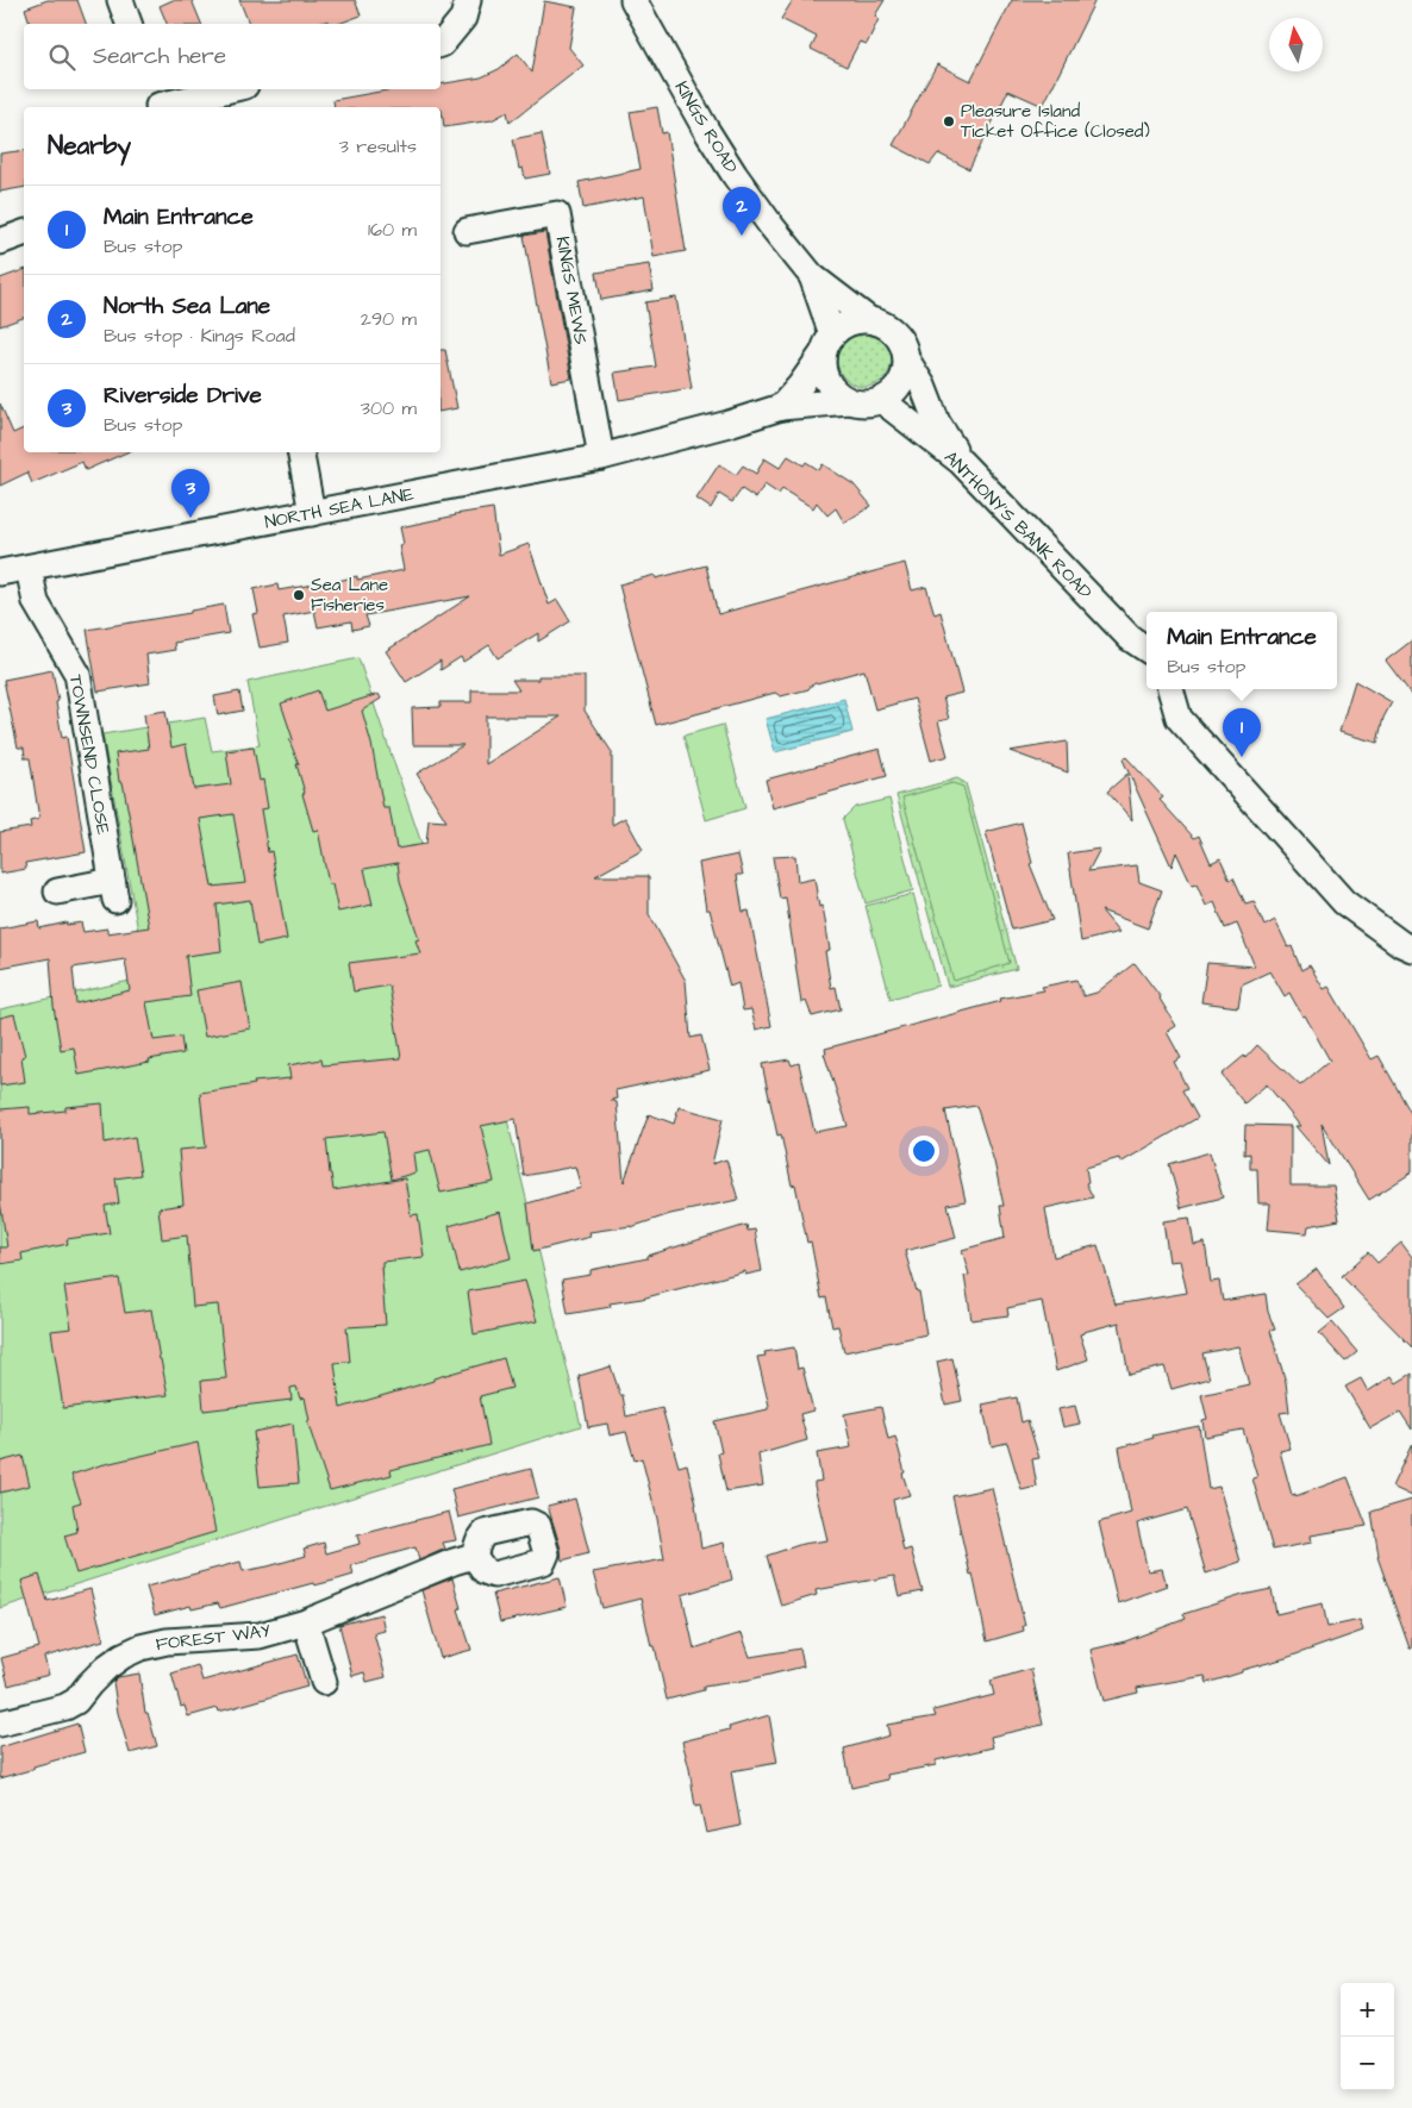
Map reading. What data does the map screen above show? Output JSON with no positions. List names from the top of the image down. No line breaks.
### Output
{"streets":{"street":["KINGS ROAD","KINGS MEWS","NORTH SEA LANE","ANTHONY'S BANK ROAD","TOWNSEND CLOSE","FOREST WAY"]},"crossings":[["KINGS ROAD","NORTH SEA LANE"],["KINGS ROAD","ANTHONY'S BANK ROAD"],["KINGS MEWS","NORTH SEA LANE"],["NORTH SEA LANE","ANTHONY'S BANK ROAD"],["NORTH SEA LANE","TOWNSEND CLOSE"]],"places":["Pleasure Island Ticket Office (Closed)","Sea Lane Fisheries"],"north":"top","page":{"search":"Search here","heading":["Nearby","3 results"],"list":[{"mark":"1","name":"Main Entrance","note":"Bus stop","value":"160 m"},{"mark":"2","name":"North Sea Lane","note":"Bus stop · Kings Road","value":"290 m"},{"mark":"3","name":"Riverside Drive","note":"Bus stop","value":"300 m"}],"pins":["2","3","1"],"popup":["Main Entrance","Bus stop"],"map_buttons":["+","−"]}}
